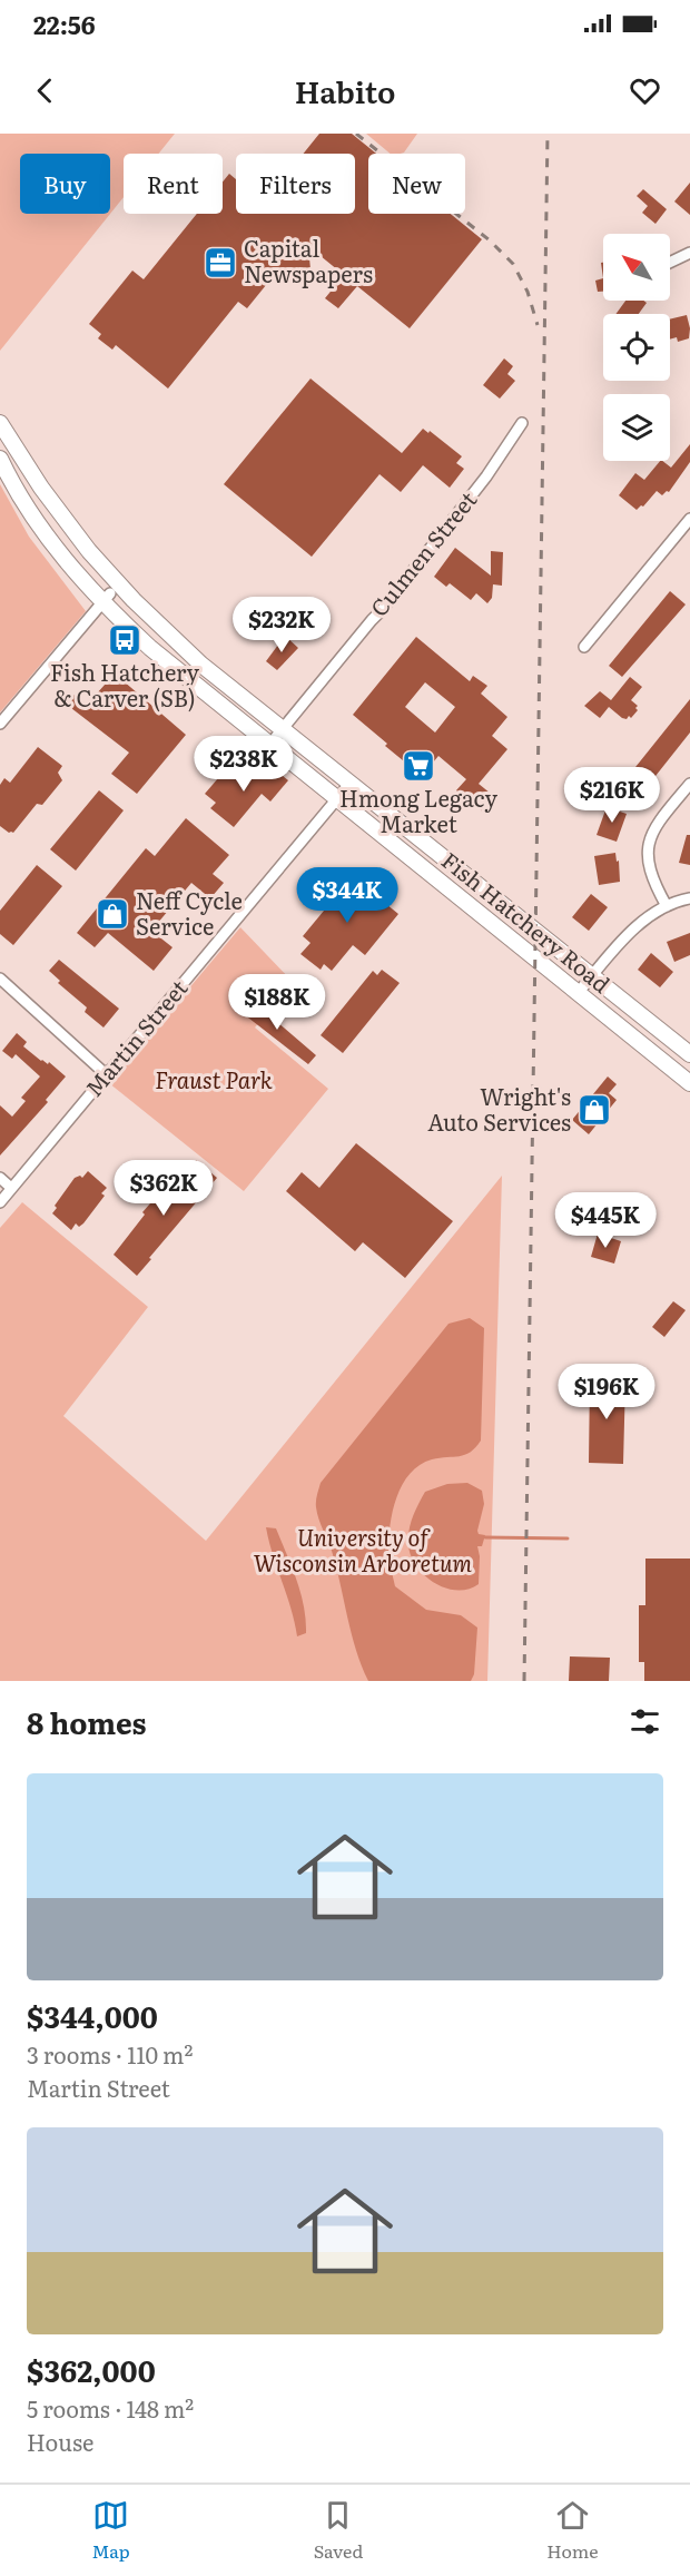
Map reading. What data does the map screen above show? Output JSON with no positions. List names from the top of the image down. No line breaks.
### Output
{"streets":{"main road":["Fish Hatchery Road"],"street":["Culmen Street","Martin Street"]},"crossings":[["Culmen Street","Fish Hatchery Road"],["Fish Hatchery Road","Martin Street"]],"parks":["Fraust Park","University of Wisconsin Arboretum"],"places":{"office":["Capital Newspapers"],"bus stop":["Fish Hatchery & Carver (SB)"],"supermarket":["Hmong Legacy Market"],"shop":["Neff Cycle Service","Wright's Auto Services"]},"north":"top left","page":{"status":"22:56","header":"Habito","chip":["Buy","Rent","Filters","New"],"price":["$232K","$238K","$216K","$344K","$188K","$362K","$445K","$196K"],"heading":"8 homes","list":[{"name":"$344,000","note":"3 rooms · 110 m² · Martin Street"},{"name":"$362,000","note":"5 rooms · 148 m² · House"}],"tabs":["Map","Saved","Home"]}}
